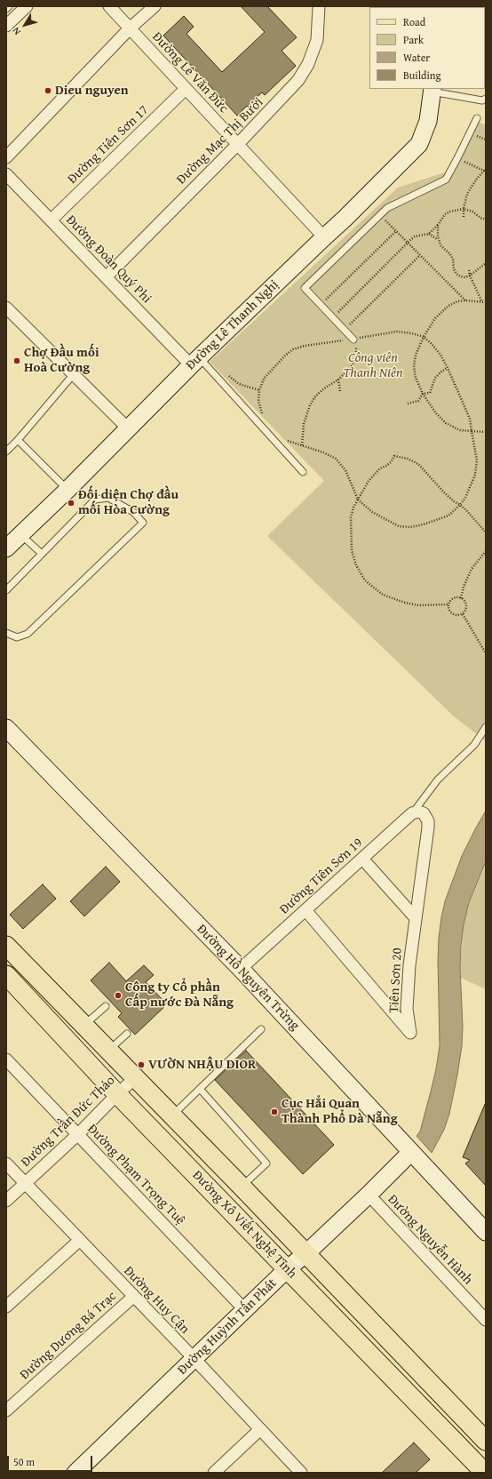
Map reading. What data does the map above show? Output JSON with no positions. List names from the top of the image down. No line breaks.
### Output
{"streets":{"main road":["Đường Xô Viết Nghệ Tĩnh"],"street":["Đường Lê Văn Đức","Đường Mạc Thị Bưởi","Đường Tiên Sơn 17","Đường Đoàn Quý Phi","Đường Lê Thanh Nghị","Đường Tiên Sơn 19","Đường Hồ Nguyên Trừng","Tiên Sơn 20","Đường Trần Đức Thảo","Đường Phạm Trọng Tuệ","Đường Nguyễn Hành","Đường Huy Cận","Đường Huỳnh Tấn Phát","Đường Dương Bá Trạc"]},"crossings":[["Đường Lê Văn Đức","Đường Mạc Thị Bưởi"],["Đường Lê Văn Đức","Đường Tiên Sơn 17"],["Đường Lê Văn Đức","Đường Lê Thanh Nghị"],["Đường Mạc Thị Bưởi","Đường Đoàn Quý Phi"],["Đường Tiên Sơn 17","Đường Đoàn Quý Phi"],["Đường Đoàn Quý Phi","Đường Lê Thanh Nghị"],["Đường Tiên Sơn 19","Đường Hồ Nguyên Trừng"],["Đường Tiên Sơn 19","Tiên Sơn 20"],["Đường Hồ Nguyên Trừng","Đường Huỳnh Tấn Phát"],["Đường Trần Đức Thảo","Đường Phạm Trọng Tuệ"],["Đường Trần Đức Thảo","Đường Xô Viết Nghệ Tĩnh"],["Đường Trần Đức Thảo","Đường Huy Cận"],["Đường Phạm Trọng Tuệ","Đường Huỳnh Tấn Phát"],["Đường Xô Viết Nghệ Tĩnh","Đường Huỳnh Tấn Phát"],["Đường Nguyễn Hành","Đường Huỳnh Tấn Phát"],["Đường Huy Cận","Đường Huỳnh Tấn Phát"],["Đường Huy Cận","Đường Dương Bá Trạc"]],"parks":["Công viên Thanh Niên"],"places":["Dieu nguyen","Chợ Đầu mối Hoà Cường","Đối diện Chợ đầu mối Hòa Cường","Công ty Cổ phần Cấp nước Đà Nẵng","VƯỜN NHẬU DIOR","Cục Hẳi Quan Thành Phổ Dà Nẵng"],"legend":["Road","Park","Water","Building"],"scale_bar":"50 m","north":"bottom left"}
